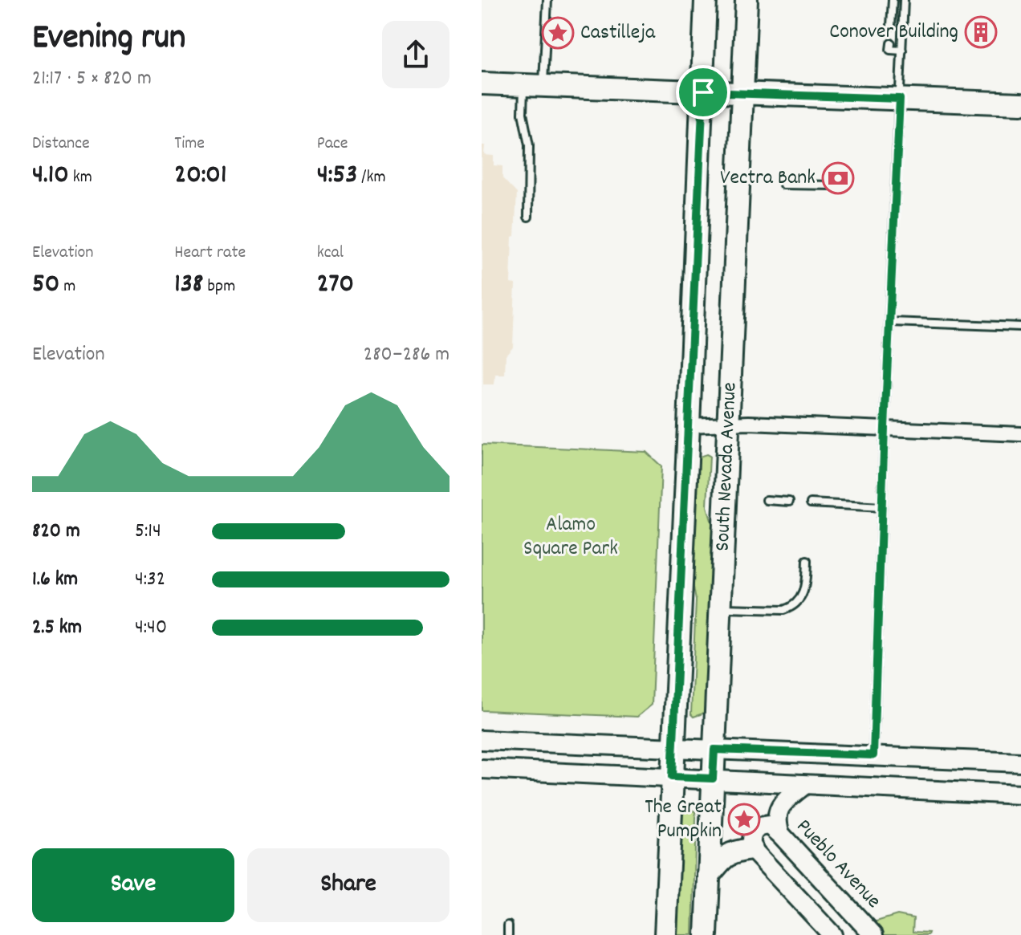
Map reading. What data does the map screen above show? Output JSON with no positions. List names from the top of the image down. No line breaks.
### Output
{"streets":{"main road":["South Nevada Avenue"],"street":["Pueblo Avenue"]},"parks":["Alamo Square Park"],"places":{"building":["Conover Building"],"place":["Castilleja","The Great Pumpkin"],"bank":["Vectra Bank"]},"page":{"heading":["Evening run","21:17 · 5 × 820 m"],"stats":[["Distance","4.10 km"],["Time","20:01"],["Pace","4:53 /km"],["Elevation","50 m"],["Heart rate","138 bpm"],["kcal","270"]],"chart":["Elevation","280–286 m"],"list":[{"name":"820 m","note":"5:14"},{"name":"1.6 km","note":"4:32"},{"name":"2.5 km","note":"4:40"}],"buttons":["Save","Share"]}}
